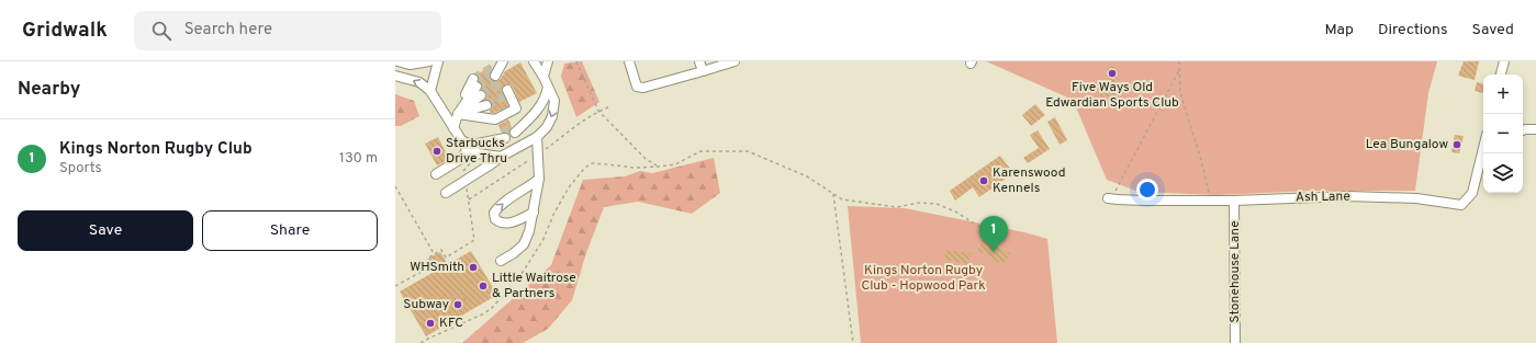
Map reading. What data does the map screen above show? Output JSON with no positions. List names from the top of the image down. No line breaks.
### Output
{"streets":{"street":["Ash Lane","Stonehouse Lane"]},"crossings":[["Ash Lane","Stonehouse Lane"]],"parks":["Kings Norton Rugby Club - Hopwood Park"],"places":["Five Ways Old Edwardian Sports Club","Lea Bungalow","Starbucks Drive Thru","Karenswood Kennels","WHSmith","Little Waitrose & Partners","Subway","KFC"],"page":{"header":"Gridwalk","search":"Search here","nav":["Map","Directions","Saved"],"heading":"Nearby","map_buttons":["+","−"],"list":[{"mark":"1","name":"Kings Norton Rugby Club","note":"Sports","value":"130 m"}],"buttons":["Save","Share"],"pins":"1"}}
